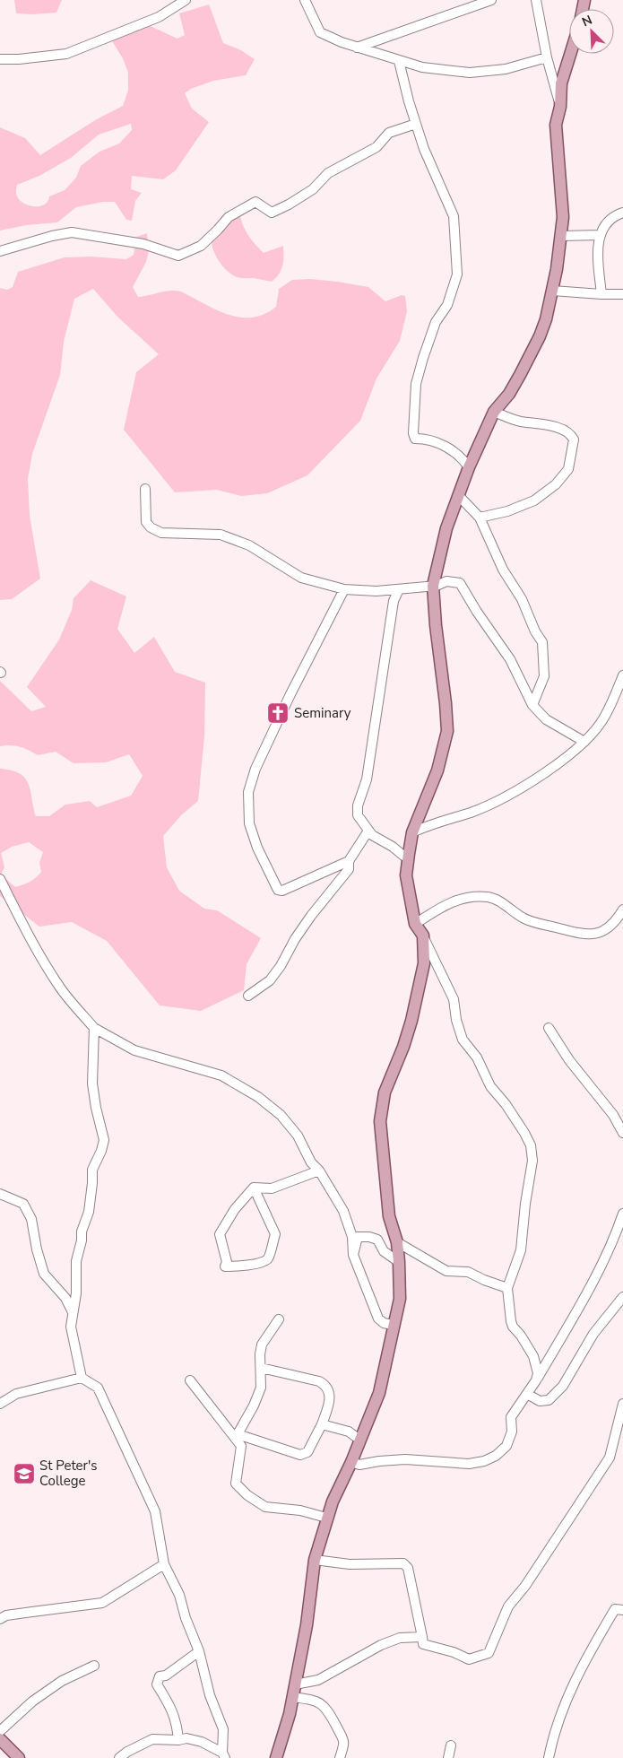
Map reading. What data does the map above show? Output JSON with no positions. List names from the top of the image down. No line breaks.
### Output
{"places":{"church":["Seminary"],"school or university":["St Peter's College"]},"north":"top left"}
